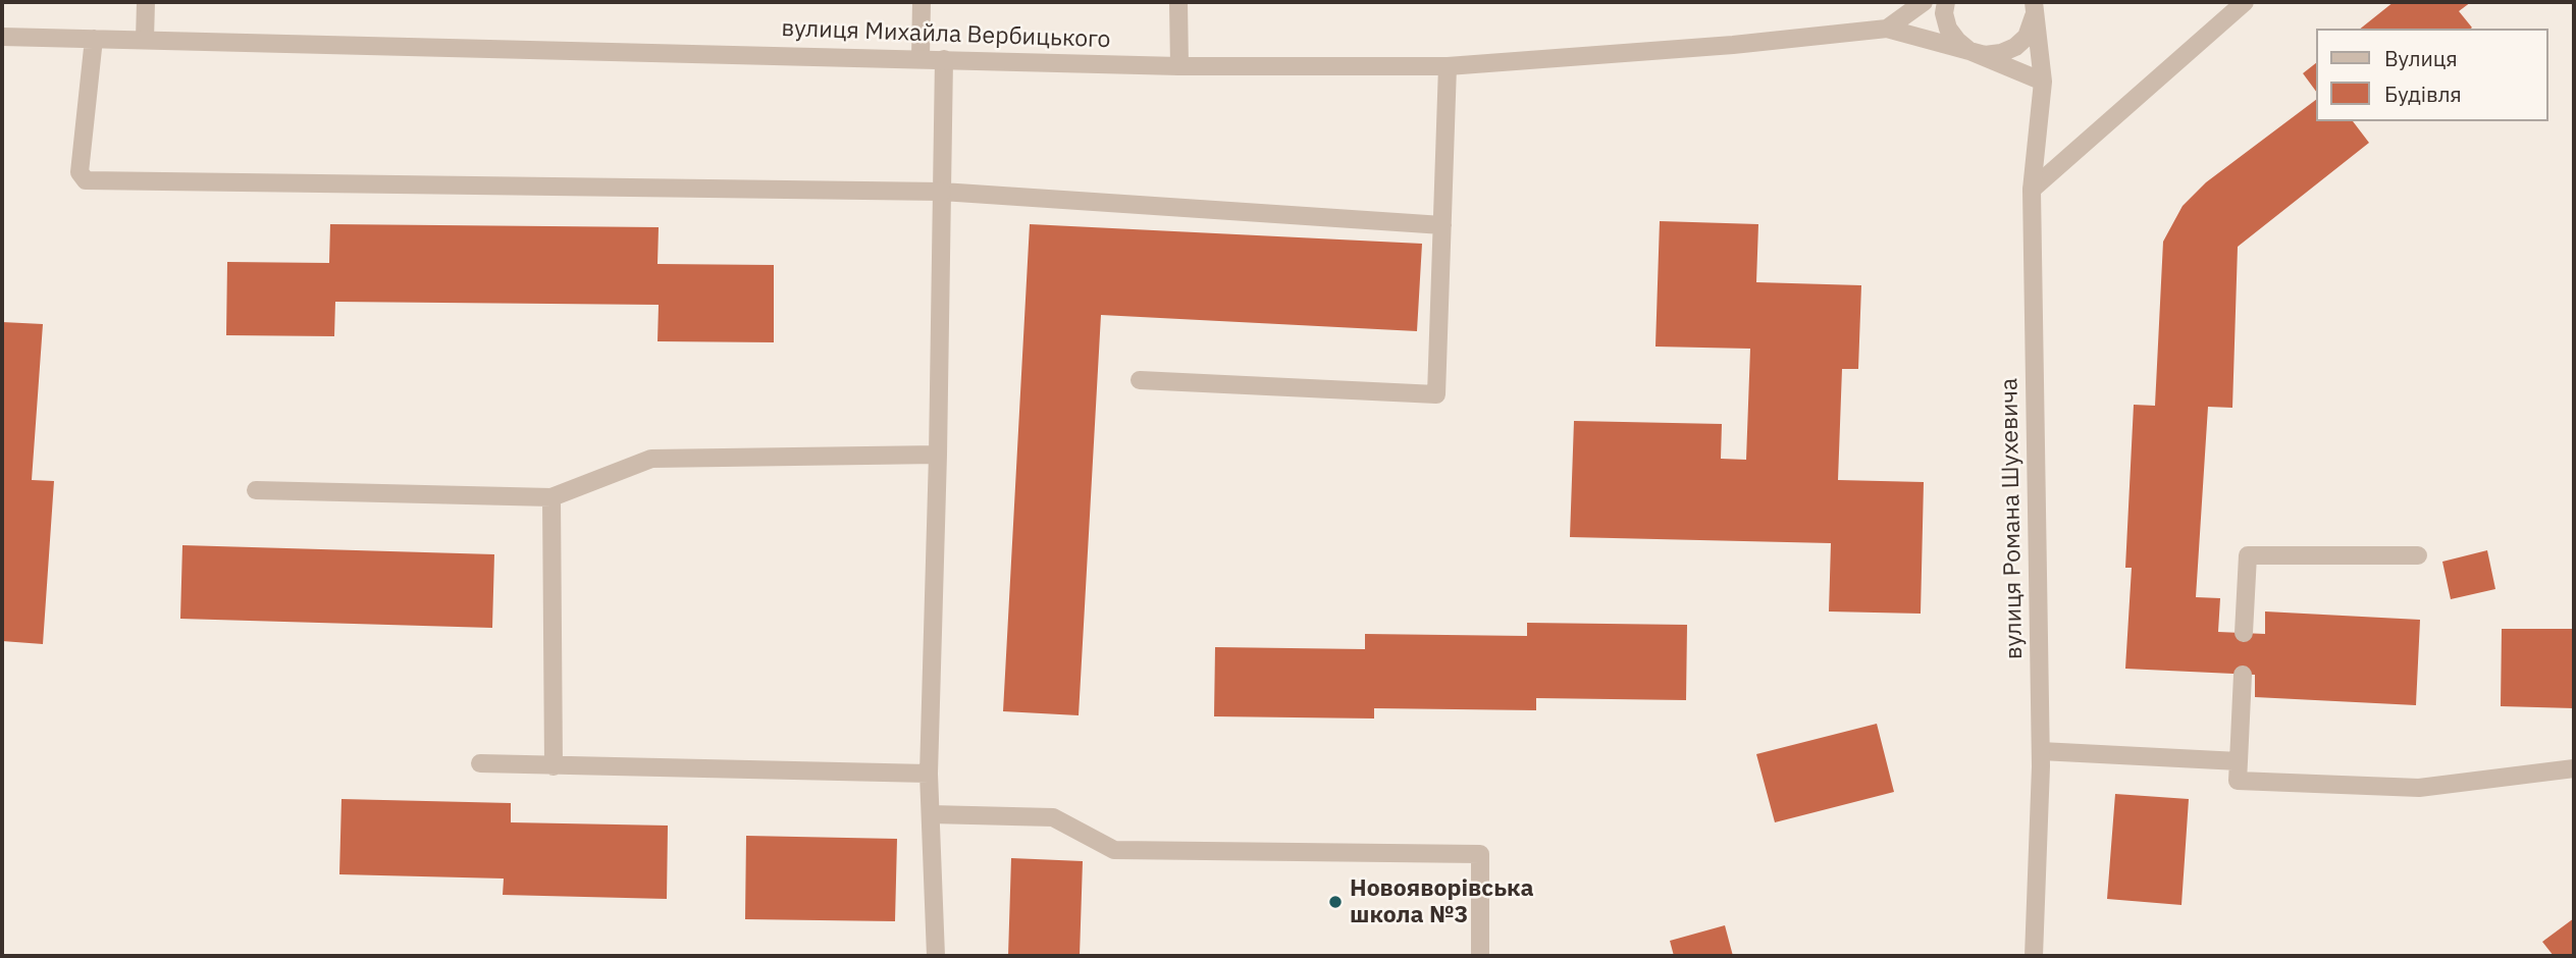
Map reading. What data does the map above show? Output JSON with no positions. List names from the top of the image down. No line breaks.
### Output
{"streets":{"street":["вулиця Михайла Вербицького","вулиця Романа Шухевича"]},"places":["Новояворівська школа №3"],"legend":["Вулиця","Будівля"]}
